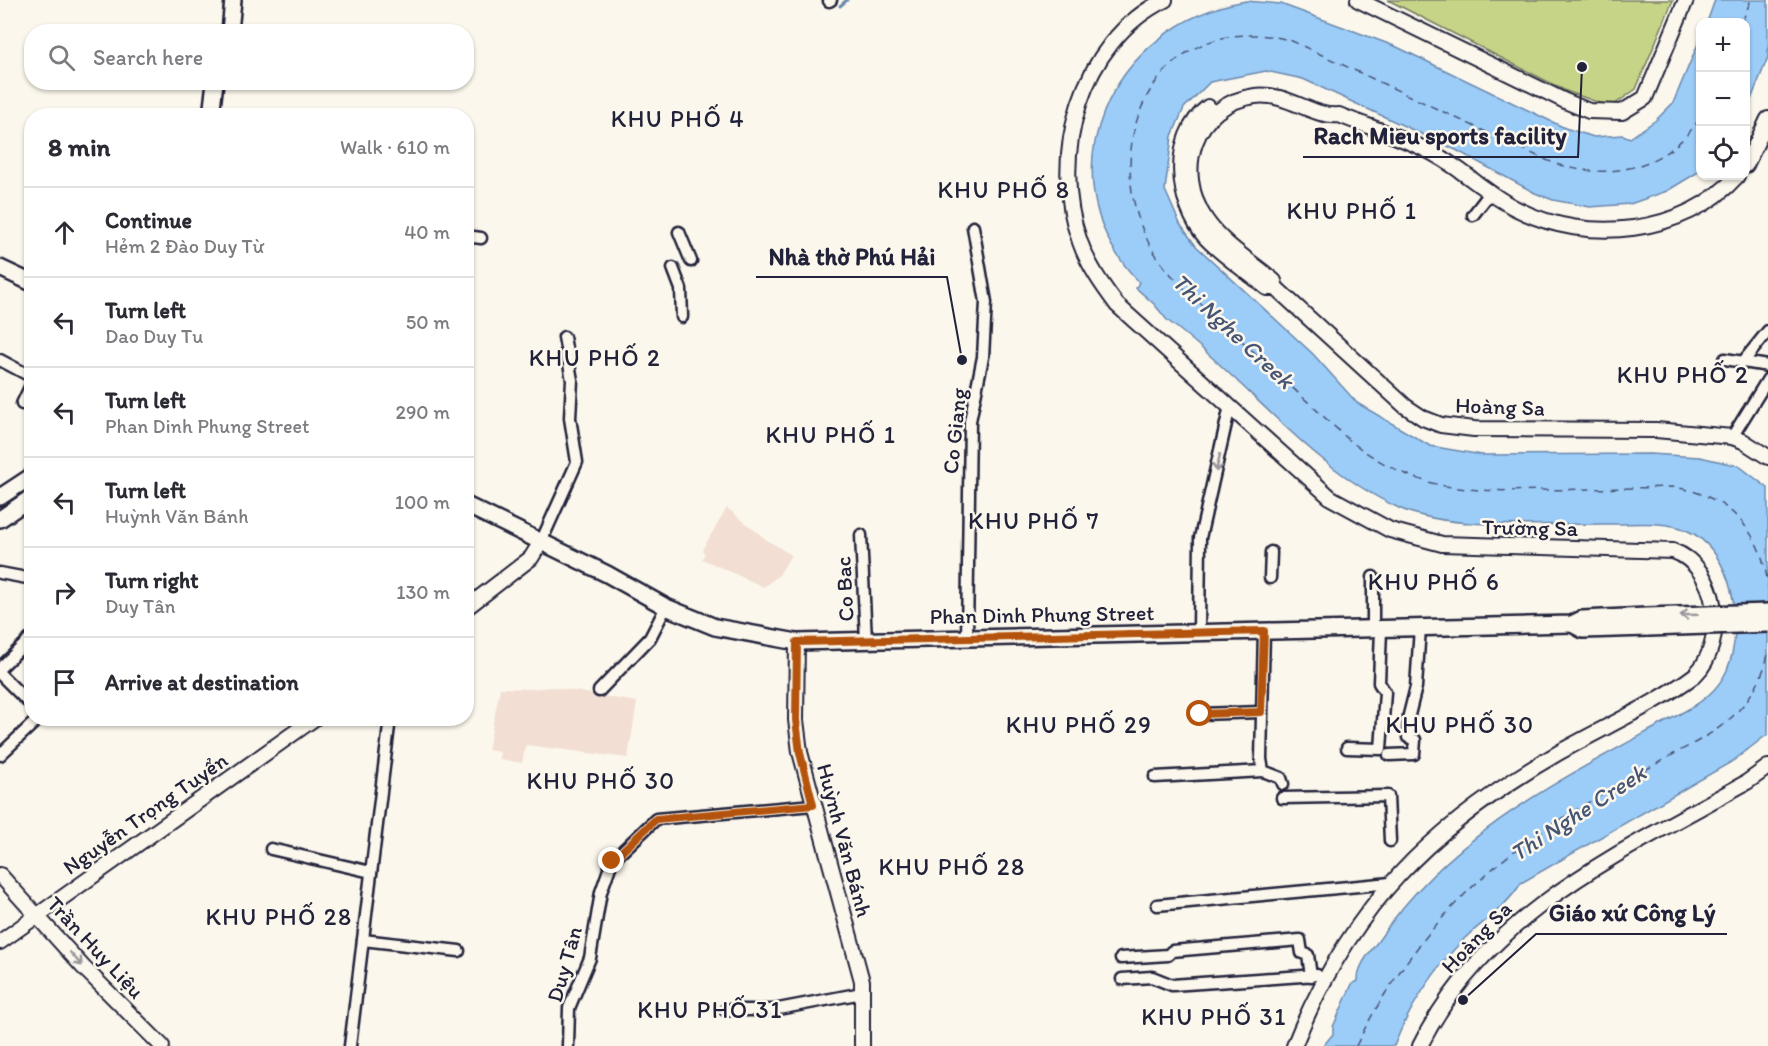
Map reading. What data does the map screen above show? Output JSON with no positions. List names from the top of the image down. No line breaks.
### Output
{"streets":{"main road":["Phan Dinh Phung Street"],"street":["Hoàng Sa","Co Giang","Trường Sa","Co Bac","Nguyễn Trọng Tuyển","Huỳnh Văn Bánh","Trần Huy Liệu","Duy Tân"]},"crossings":[["Co Giang","Phan Dinh Phung Street"],["Co Bac","Phan Dinh Phung Street"],["Phan Dinh Phung Street","Huỳnh Văn Bánh"],["Nguyễn Trọng Tuyển","Trần Huy Liệu"],["Huỳnh Văn Bánh","Duy Tân"]],"one_way":["Trần Huy Liệu"],"districts":["KHU PHỐ 4","KHU PHỐ 8","KHU PHỐ 1","KHU PHỐ 2","KHU PHỐ 2","KHU PHỐ 1","KHU PHỐ 7","KHU PHỐ 6","KHU PHỐ 29","KHU PHỐ 30","KHU PHỐ 30","KHU PHỐ 28","KHU PHỐ 28","KHU PHỐ 31","KHU PHỐ 31"],"water":["Thi Nghe Creek"],"places":["Rach Mieu sports facility","Nhà thờ Phú Hải","Giáo xứ Công Lý"],"page":{"map_buttons":["+","−"],"search":"Search here","heading":["8 min","Walk · 610 m"],"list":[["Continue","Hẻm 2 Đào Duy Từ","40 m"],["Turn left","Dao Duy Tu","50 m"],["Turn left","Phan Dinh Phung Street","290 m"],["Turn left","Huỳnh Văn Bánh","100 m"],["Turn right","Duy Tân","130 m"],"Arrive at destination"]}}
